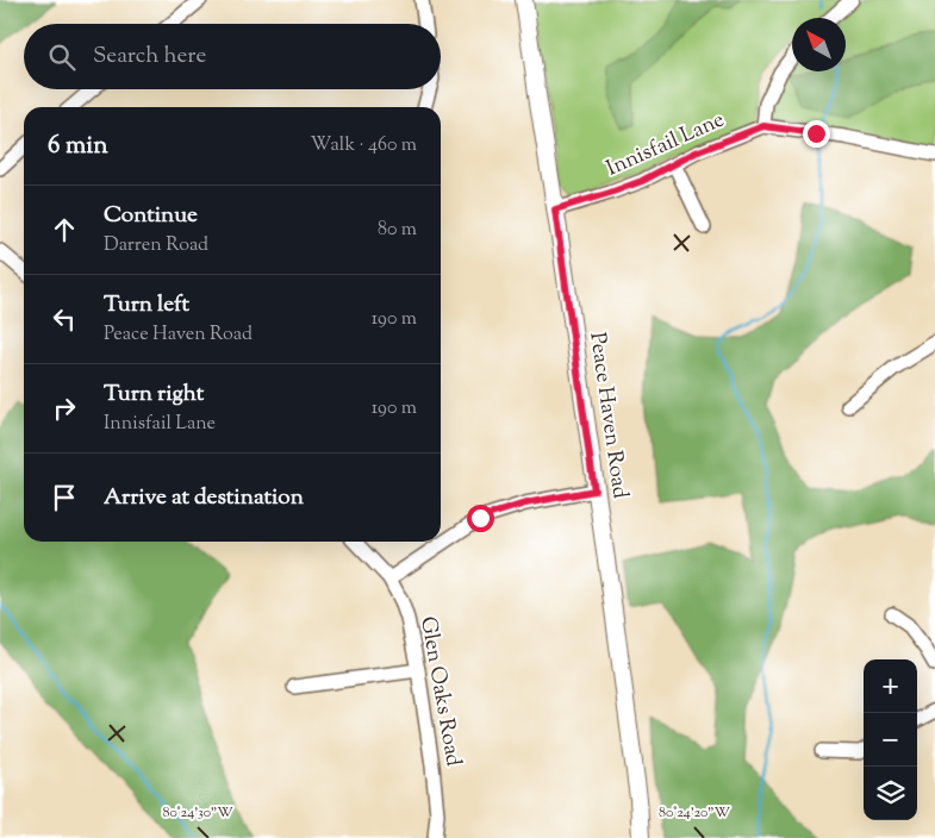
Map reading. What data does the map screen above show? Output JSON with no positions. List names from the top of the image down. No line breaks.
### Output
{"streets":{"main road":["Peace Haven Road"],"street":["Innisfail Lane","Glen Oaks Road"]},"crossings":[["Innisfail Lane","Peace Haven Road"]],"north":"top left","page":{"search":"Search here","heading":["6 min","Walk · 460 m"],"list":[["Continue","Darren Road","80 m"],["Turn left","Peace Haven Road","190 m"],["Turn right","Innisfail Lane","190 m"],"Arrive at destination"],"map_buttons":["+","−"]},"coordinates":["80°24'30\"W","80°24'20\"W"]}
